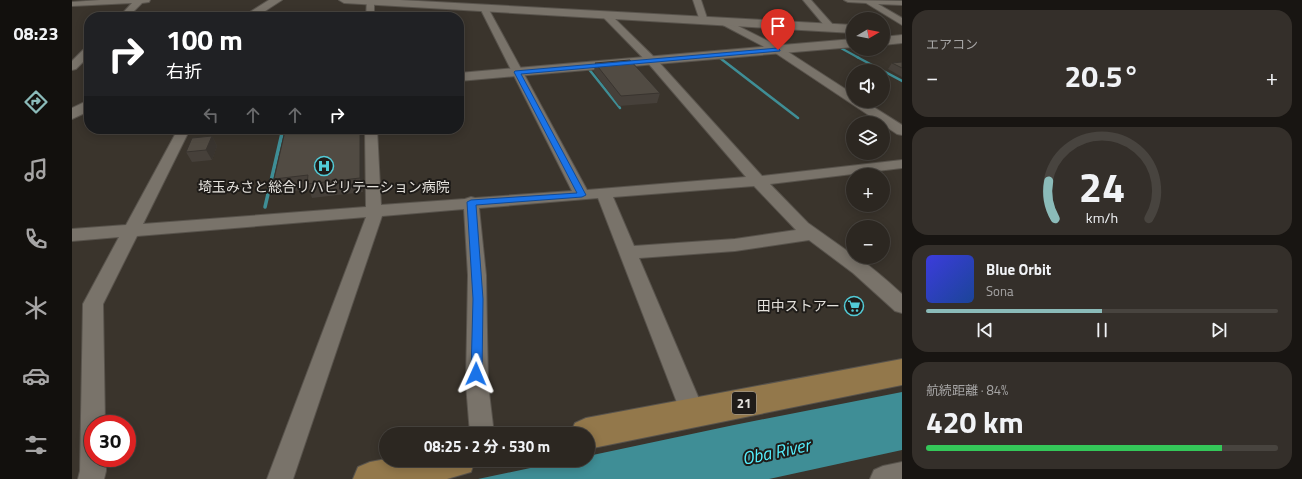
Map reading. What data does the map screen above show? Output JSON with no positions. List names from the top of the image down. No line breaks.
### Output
{"streets":{"main road":["21"]},"water":["Oba River"],"places":{"hospital":["埼玉みさと総合リハビリテーション病院"],"supermarket":["田中ストアー"]},"north":"right","page":{"tabs":"08:23","tile":["エアコン",["航続距離 · 84%","420 km"]],"map_buttons":["+","−"],"turn":["100 m","右折"],"heat":["−","20.5°","+"],"song":["Blue Orbit","Sona"],"limit":"30","trip":"08:25 · 2 分 · 530 m","gauge":["24","km/h"]}}
